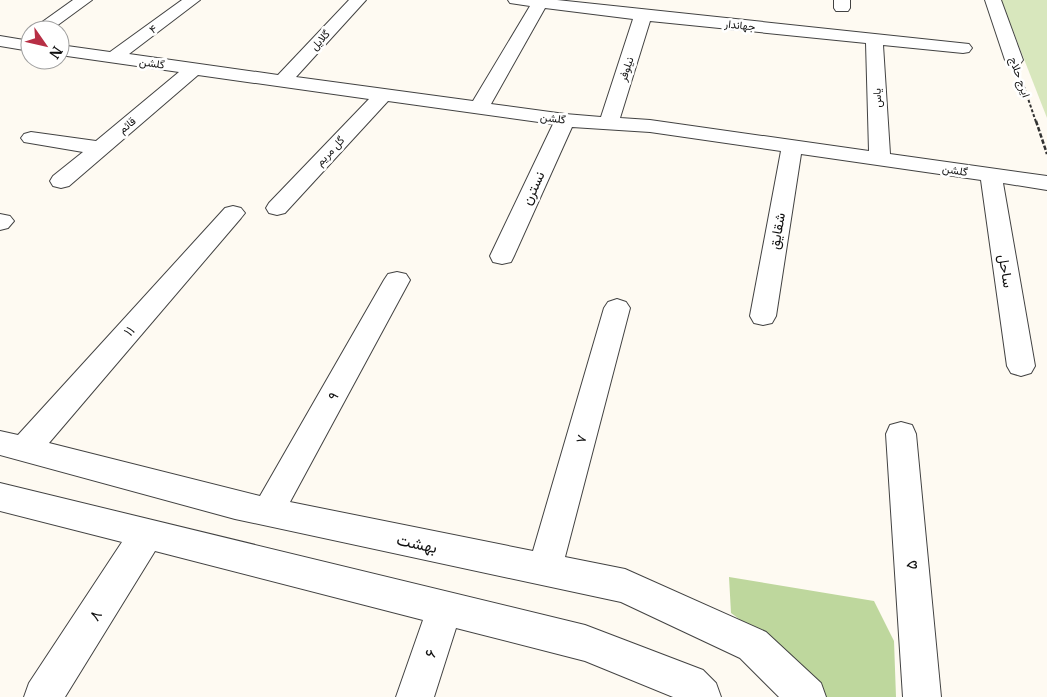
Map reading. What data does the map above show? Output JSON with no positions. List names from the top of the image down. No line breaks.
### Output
{"streets":{"street":["جهاندار","۴","گلایل","گلشن","نیلوفر","ایرج حلاج","یاس","قائم","گل مریم","نسترن","شقایق","ساحل","۱۱","۹","۷","بهشت","۵","۸","۶"]},"crossings":[["جهاندار","نیلوفر"],["جهاندار","یاس"],["۴","گلشن"],["گلایل","گلشن"],["گلشن","نیلوفر"],["گلشن","یاس"],["گلشن","قائم"],["گلشن","گل مریم"],["گلشن","نسترن"],["گلشن","شقایق"],["گلشن","ساحل"],["۱۱","بهشت"],["۹","بهشت"],["۷","بهشت"]],"north":"bottom right"}
